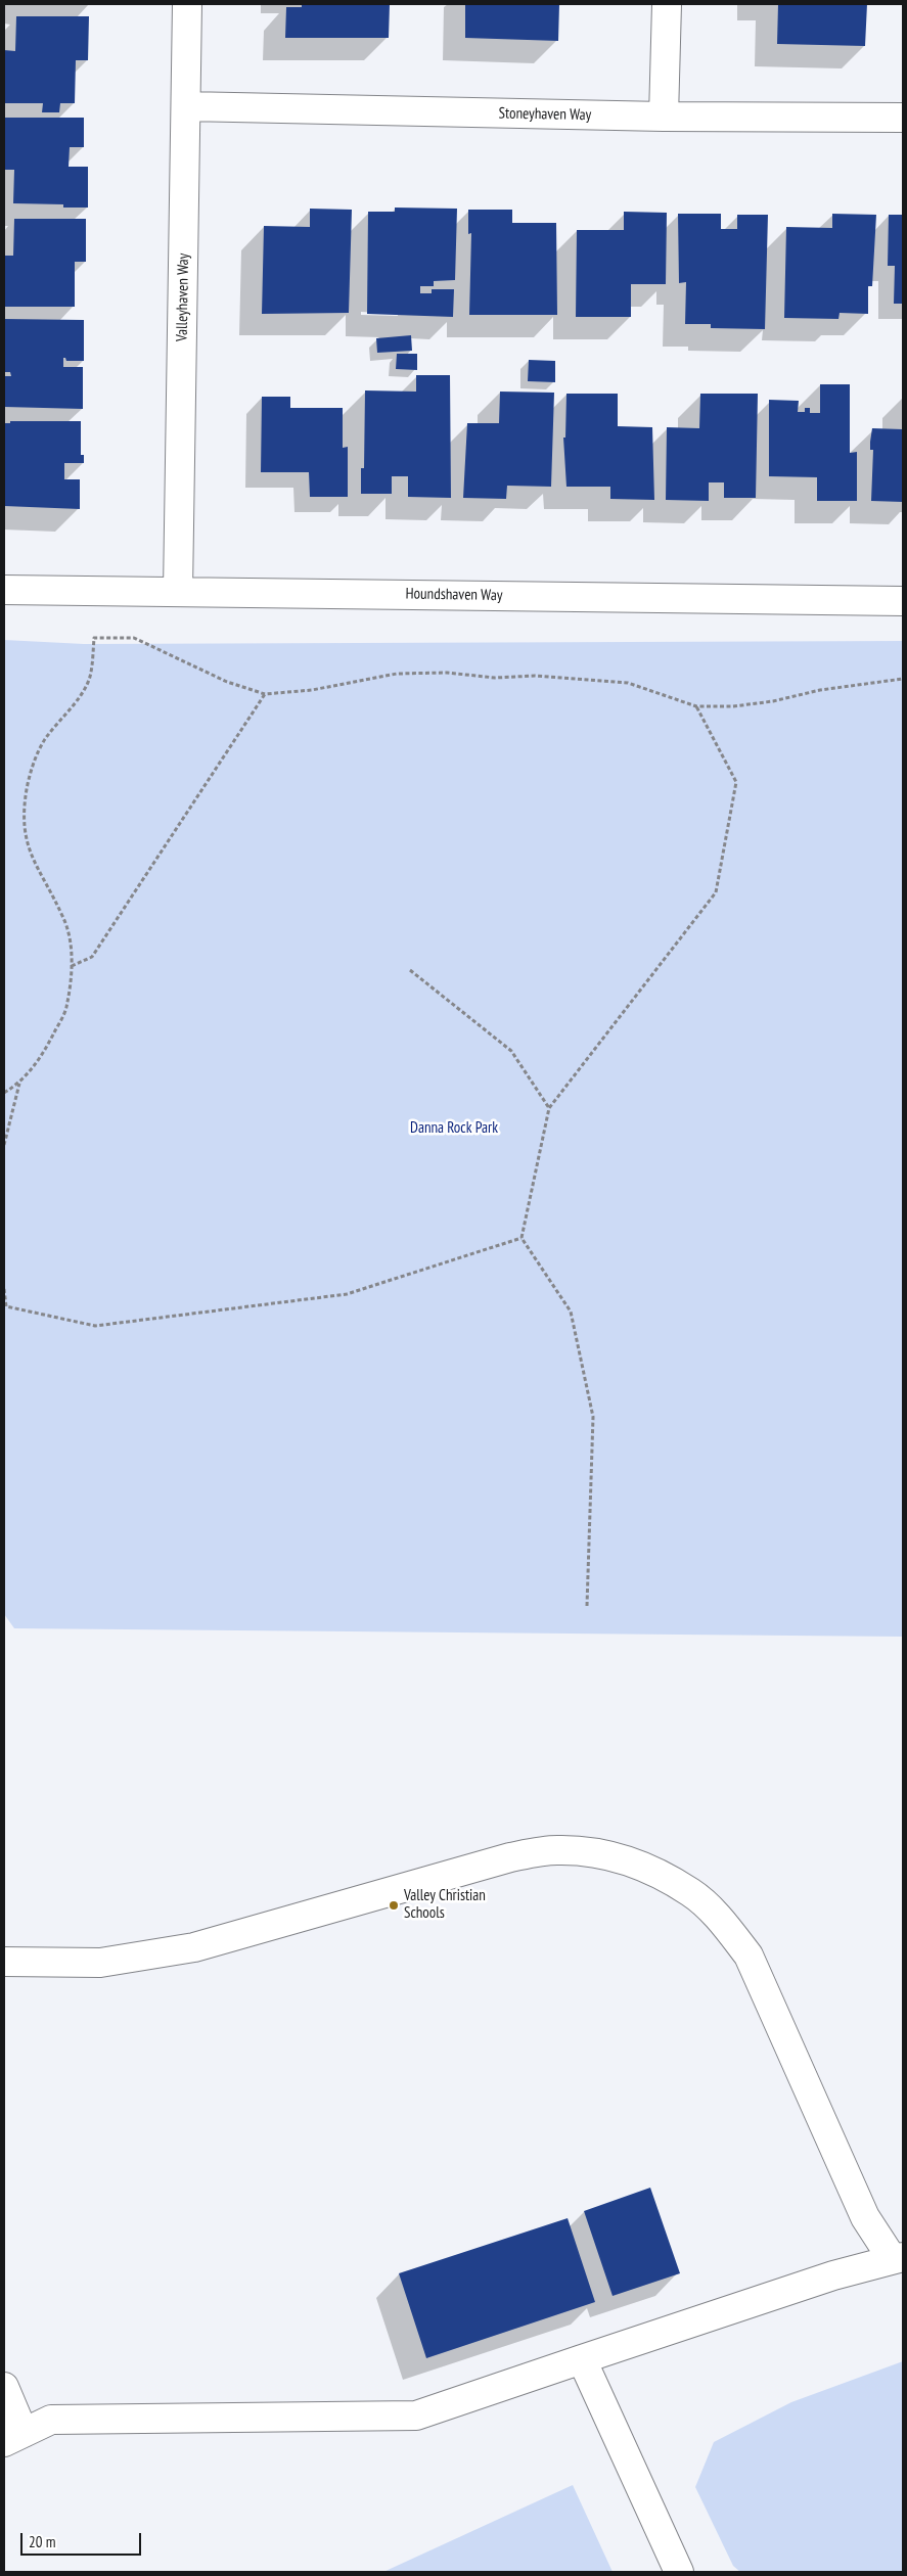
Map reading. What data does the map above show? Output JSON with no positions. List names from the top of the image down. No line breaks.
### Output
{"streets":{"street":["Stoneyhaven Way","Valleyhaven Way","Houndshaven Way"]},"crossings":[["Stoneyhaven Way","Valleyhaven Way"],["Valleyhaven Way","Houndshaven Way"]],"parks":["Danna Rock Park"],"places":["Valley Christian Schools"],"scale_bar":"20 m"}
